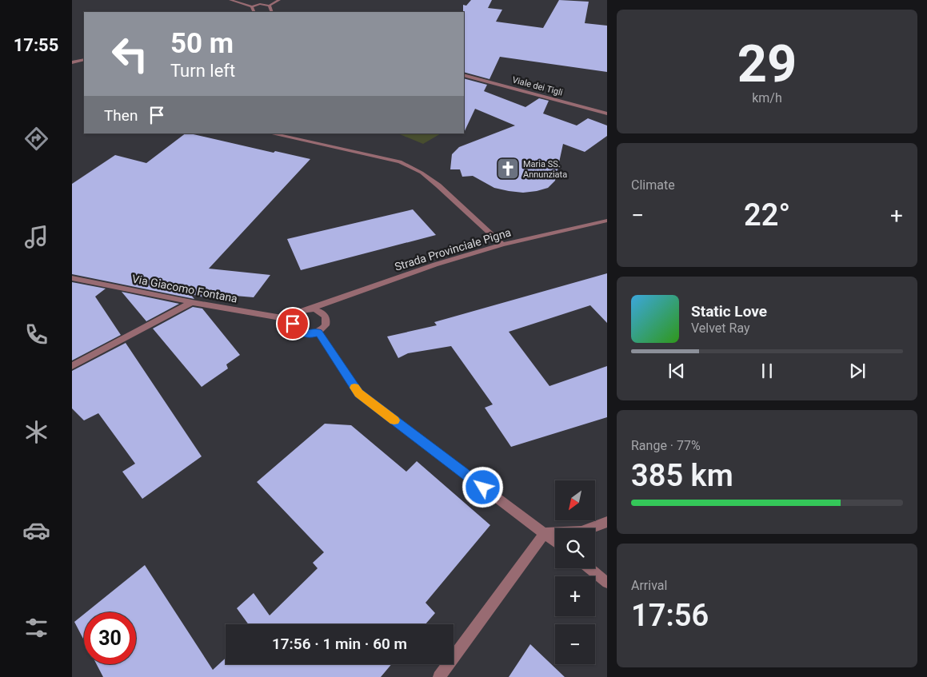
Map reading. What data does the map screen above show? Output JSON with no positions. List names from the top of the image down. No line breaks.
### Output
{"streets":{"street":["Viale dei Tigli","Strada Provinciale Pigna","Via Giacomo Fontana"]},"crossings":[["Strada Provinciale Pigna","Via Giacomo Fontana"]],"places":{"church":["Maria SS. Annunziata"]},"north":"bottom left","page":{"tabs":"17:55","tile":[["29","km/h"],"Climate",["Range · 77%","385 km"],["Arrival","17:56"]],"turn":["50 m","Turn left"],"then":"Then","heat":["−","22°","+"],"song":["Static Love","Velvet Ray"],"map_buttons":["+","−"],"limit":"30","trip":"17:56 · 1 min · 60 m"}}
